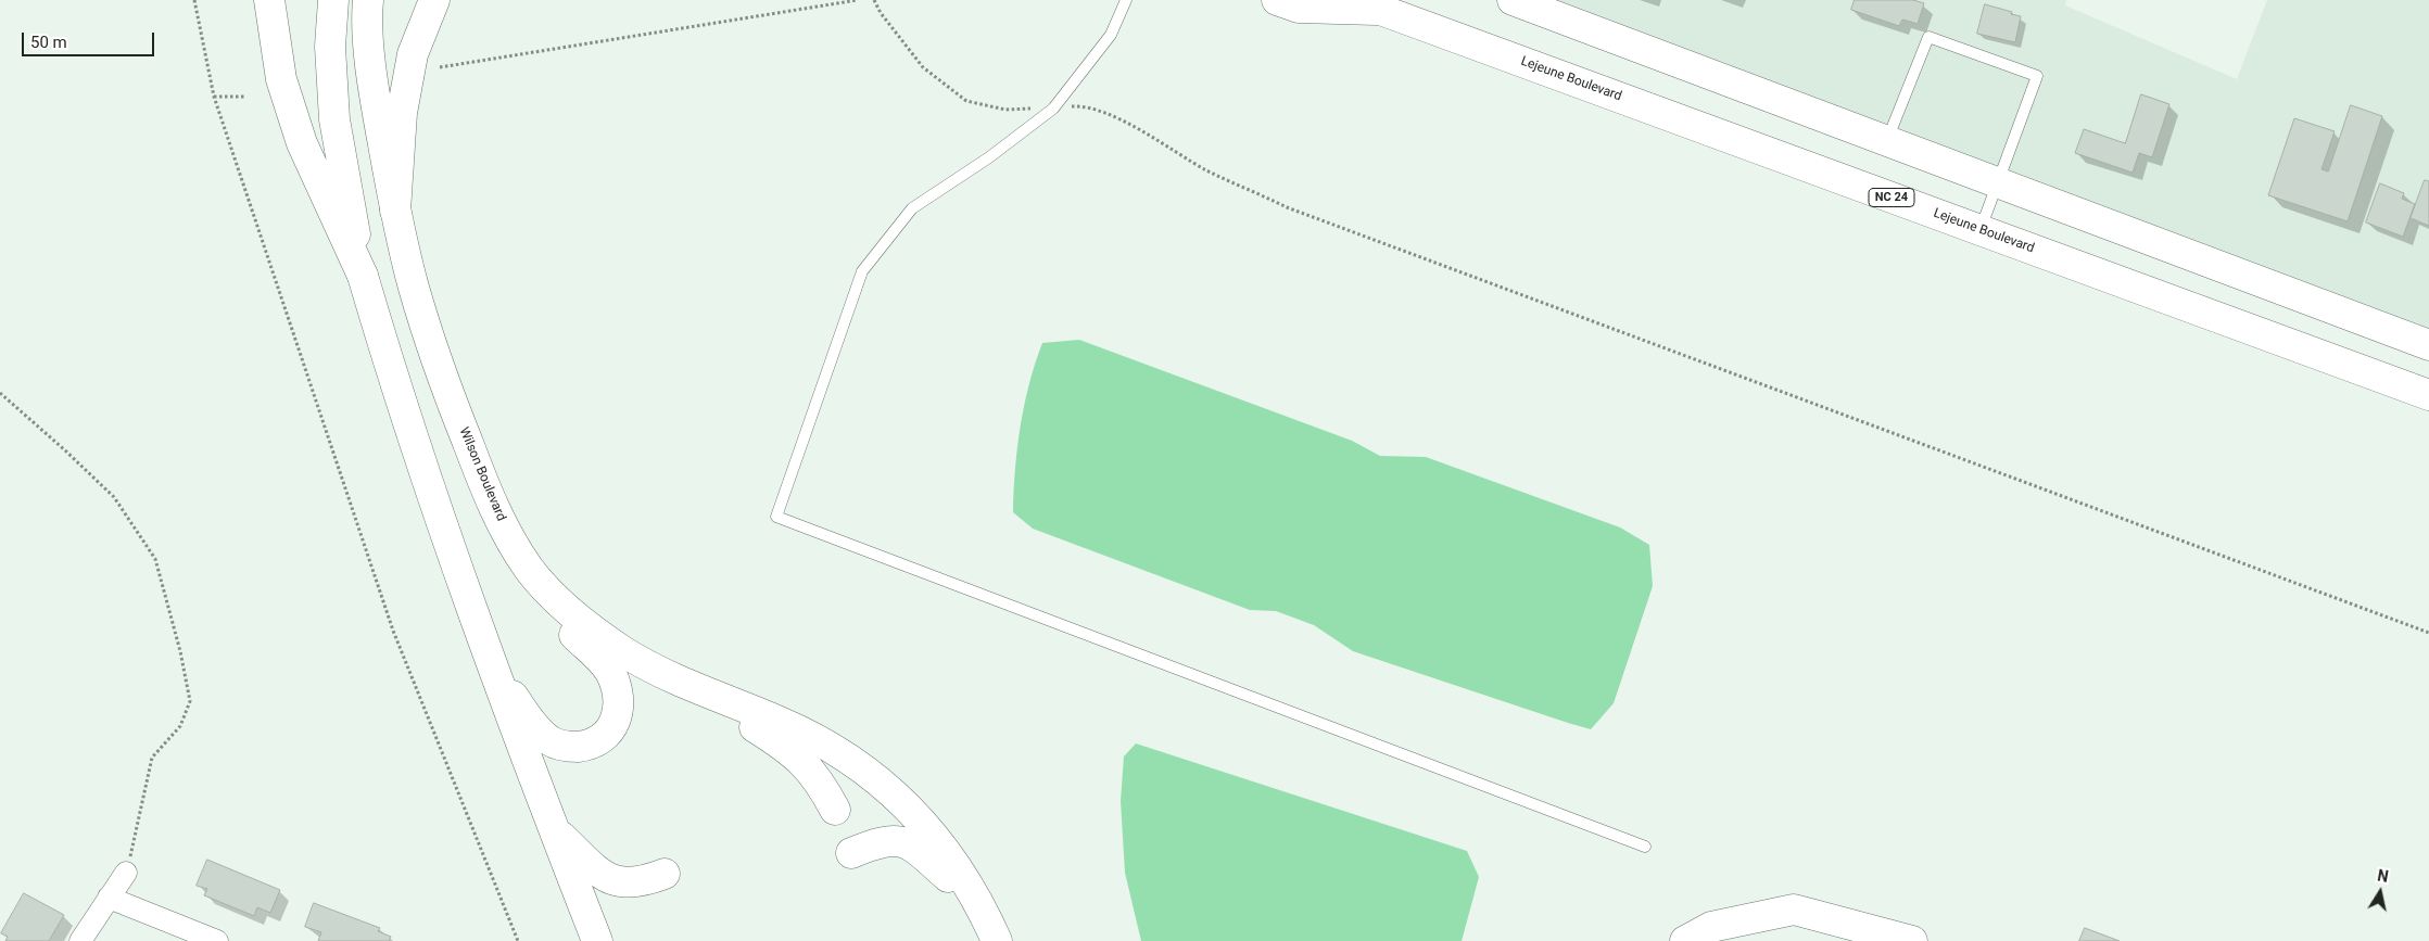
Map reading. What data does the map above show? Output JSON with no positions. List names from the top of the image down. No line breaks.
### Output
{"streets":{"main road":["Lejeune Boulevard","NC 24","Wilson Boulevard"]},"scale_bar":"50 m","north":"top"}
